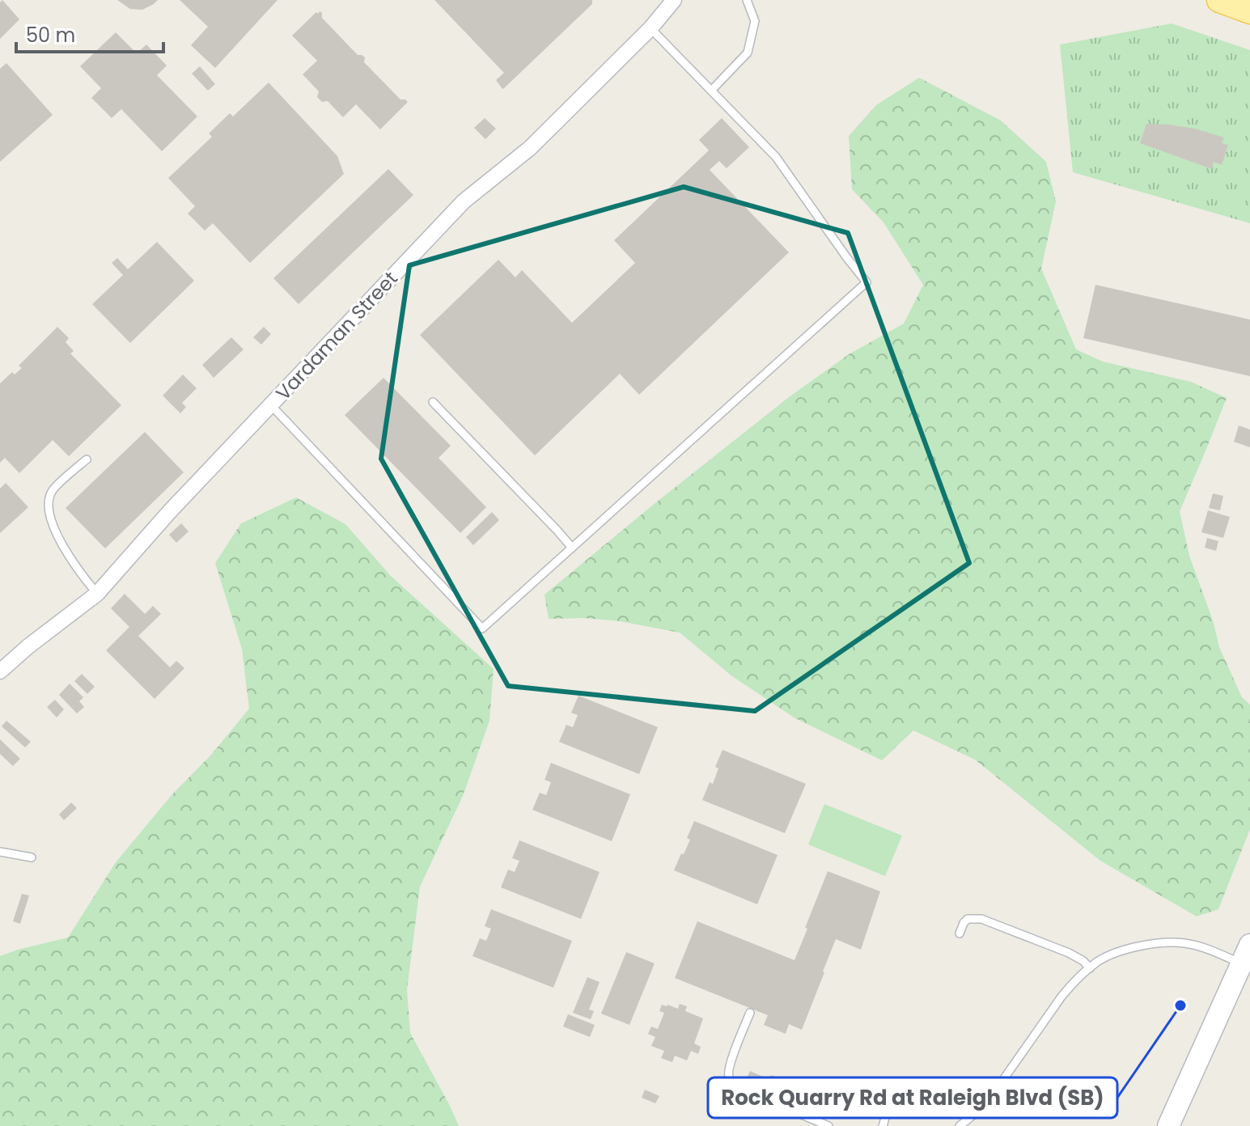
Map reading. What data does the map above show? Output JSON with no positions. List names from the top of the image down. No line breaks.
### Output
{"streets":{"street":["Vardaman Street"]},"places":["Rock Quarry Rd at Raleigh Blvd (SB)"],"scale_bar":"50 m"}
